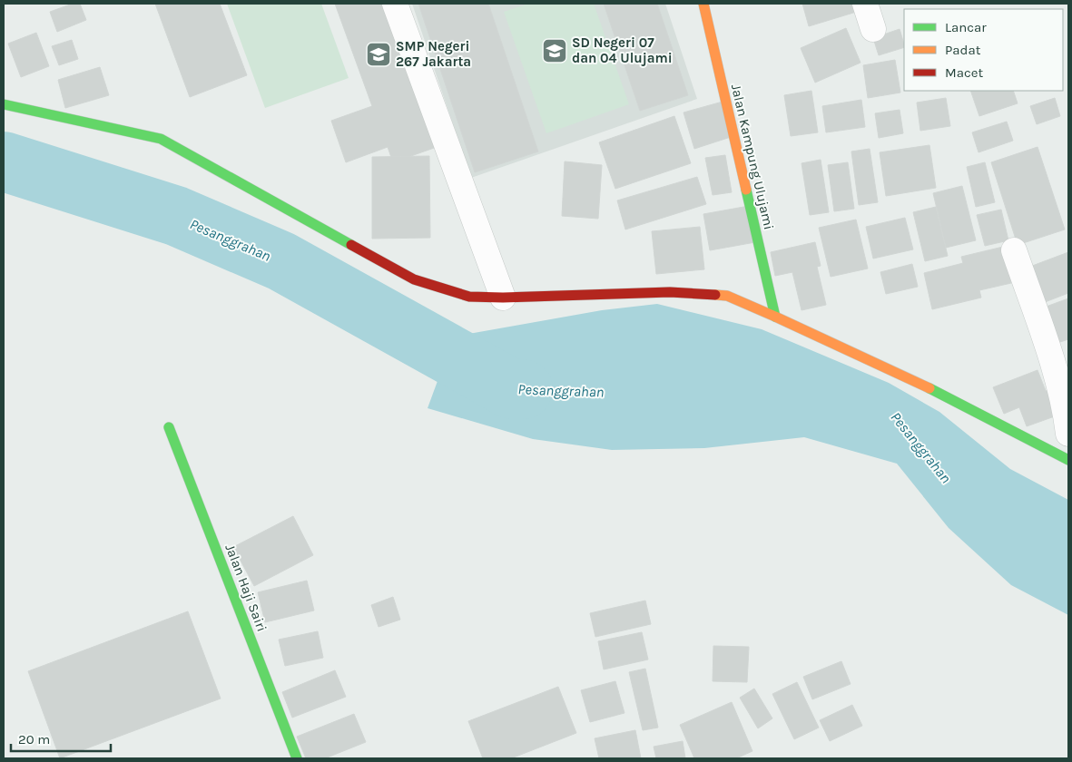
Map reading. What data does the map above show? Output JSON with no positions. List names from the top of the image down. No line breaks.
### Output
{"streets":{"street":["Jalan Kampung Ulujami","Jalan Haji Sairi"]},"water":["Pesanggrahan"],"places":{"school or university":["SD Negeri 07 dan 04 Ulujami","SMP Negeri 267 Jakarta"]},"legend":["Lancar","Padat","Macet"],"scale_bar":"20 m"}
